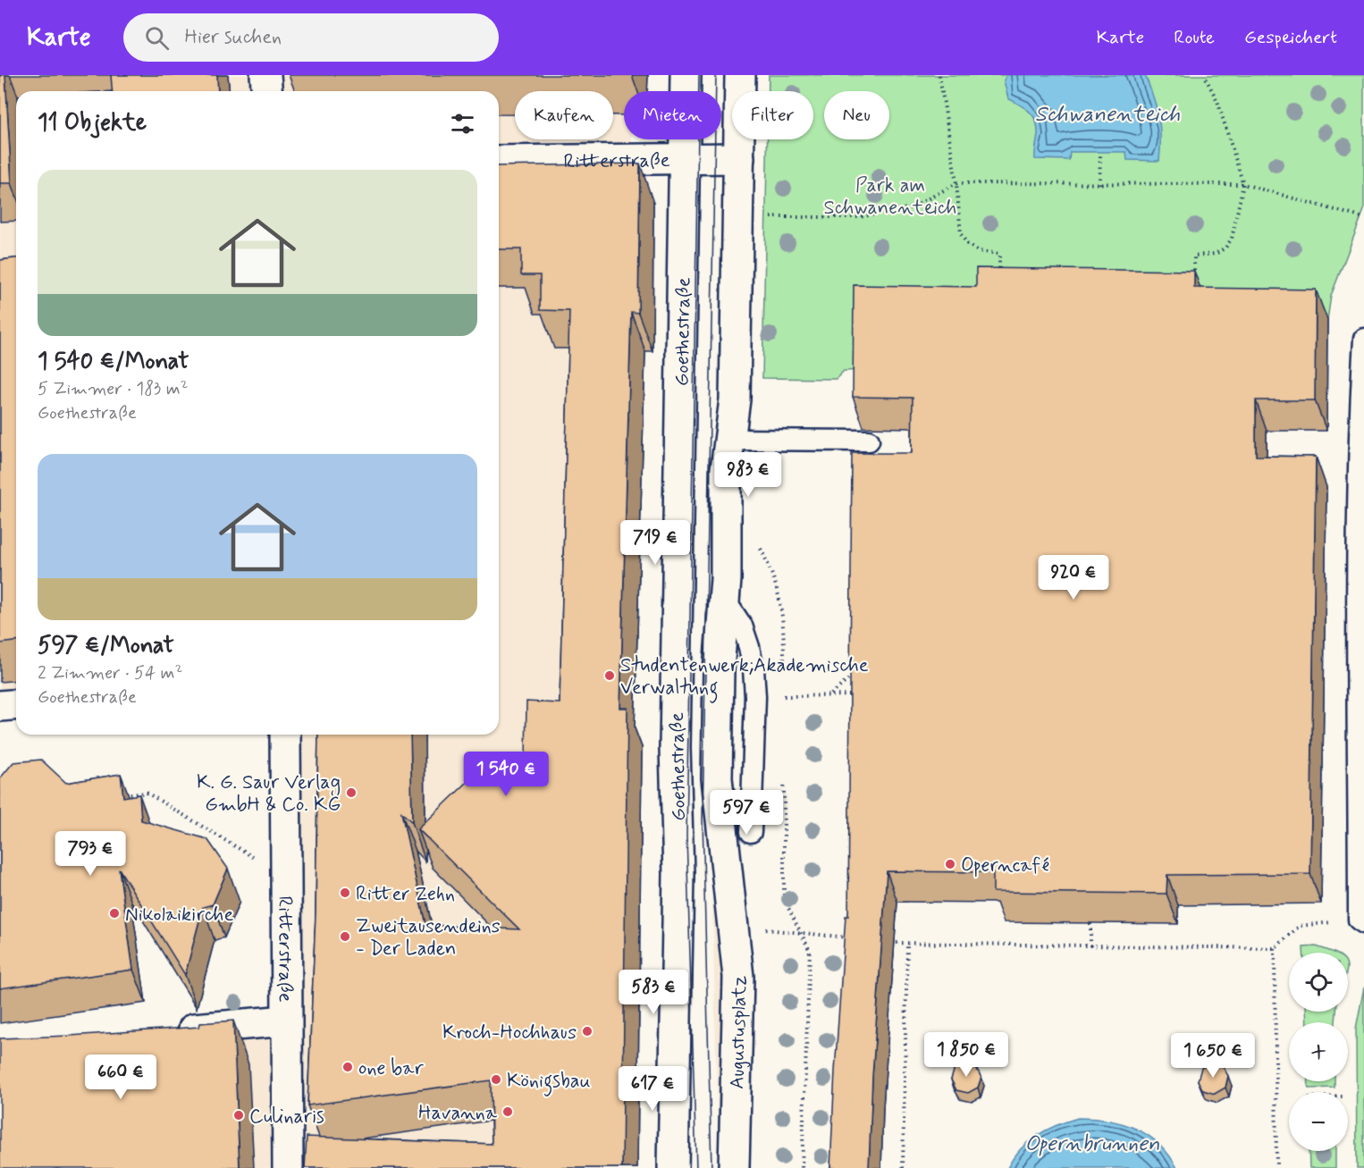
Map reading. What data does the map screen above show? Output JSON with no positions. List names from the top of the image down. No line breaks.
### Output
{"streets":{"street":["Ritterstraße","Goethestraße","Augustusplatz"]},"crossings":[["Ritterstraße","Goethestraße"],["Goethestraße","Augustusplatz"]],"water":["Schwanenteich","Opernbrunnen"],"parks":["Park am Schwanenteich"],"places":["Studentenwerk;Akademische Verwaltung","K. G. Saur Verlag GmbH & Co. KG","Operncafé","Ritter Zehn","Nikolaikirche","Zweitausendeins - Der Laden","Kroch-Hochhaus","one bar","Königsbau","Havanna","Culinaris"],"page":{"header":"Karte","search":"Hier suchen","nav":["Karte","Route","Gespeichert"],"chip":["Kaufen","Mieten","Filter","Neu"],"heading":"11 Objekte","list":[{"name":"1 540 €/Monat","note":"5 Zimmer · 183 m² · Goethestraße"},{"name":"597 €/Monat","note":"2 Zimmer · 54 m² · Goethestraße"}],"price":["983 €","719 €","920 €","1 540 €","597 €","793 €","583 €","1 850 €","1 650 €","660 €","617 €"],"map_buttons":["+","−"]}}
